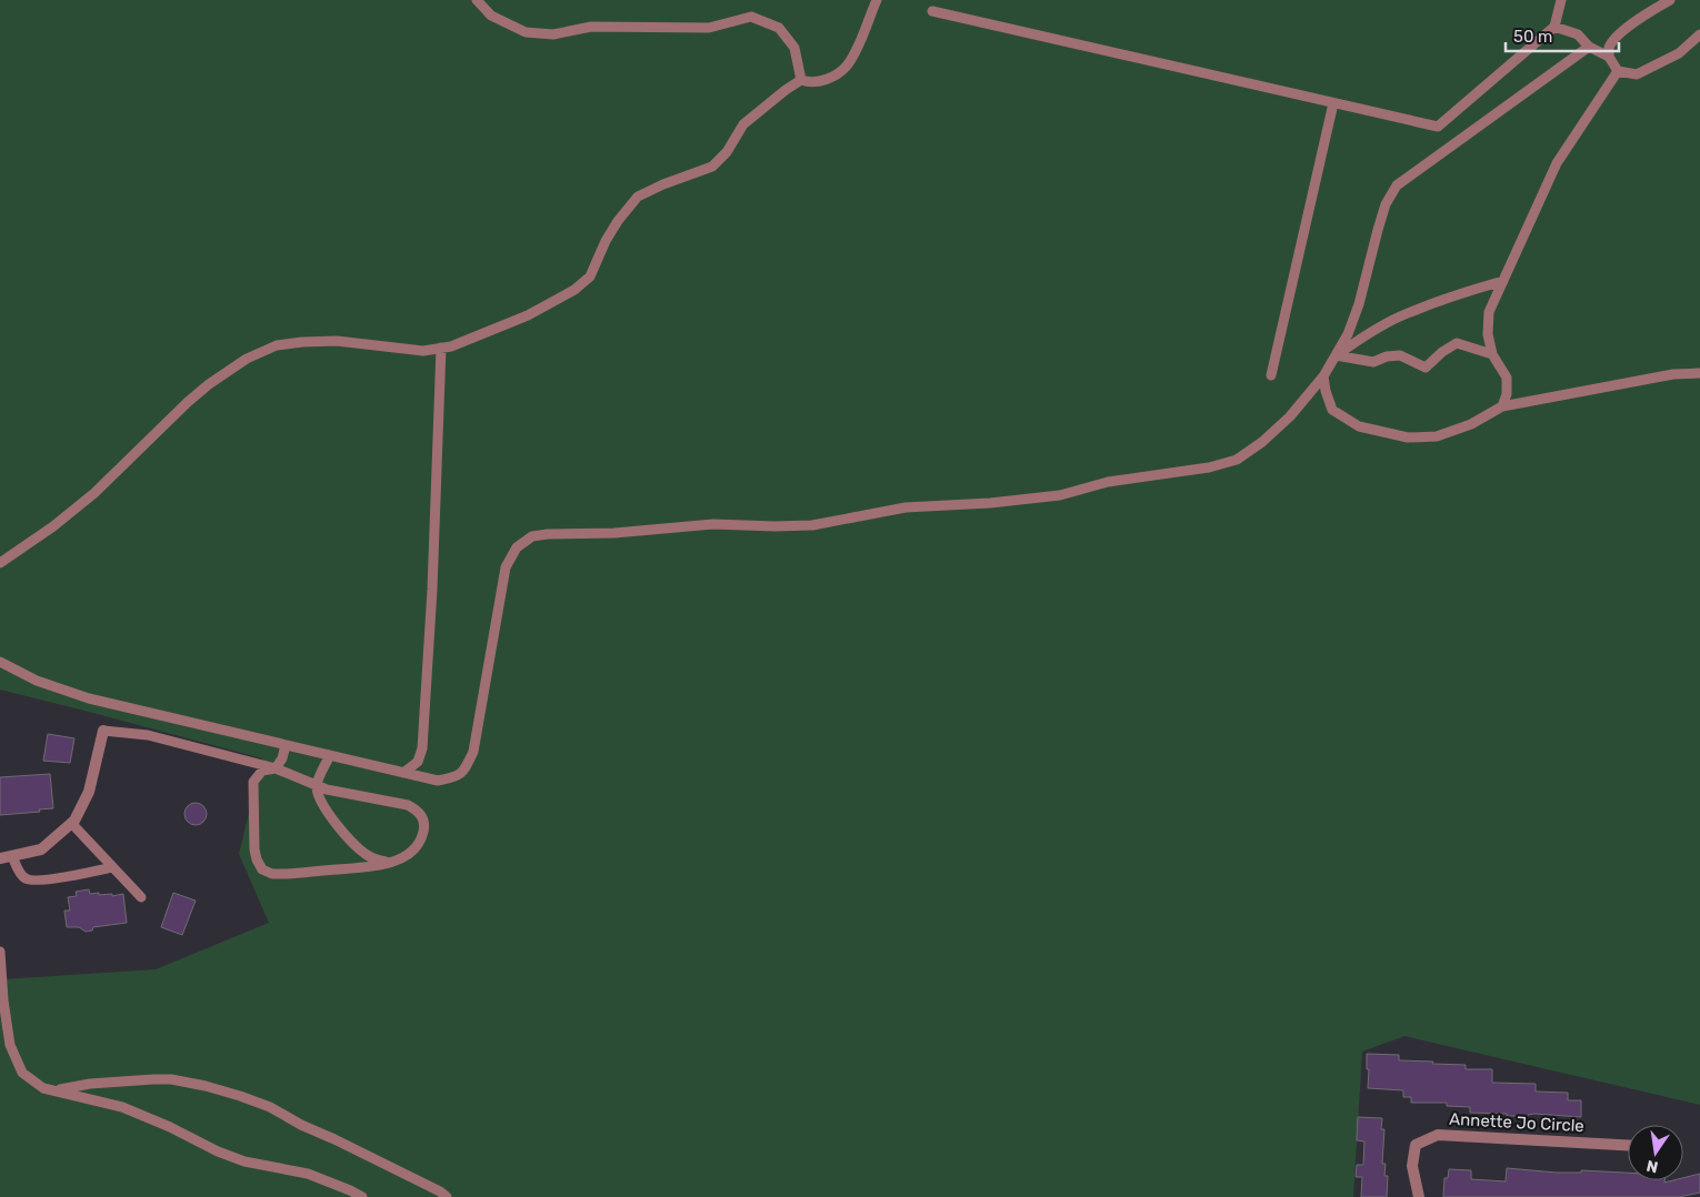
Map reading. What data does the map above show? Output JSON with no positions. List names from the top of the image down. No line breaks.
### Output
{"streets":{"street":["Annette Jo Circle"]},"scale_bar":"50 m","north":"bottom"}
